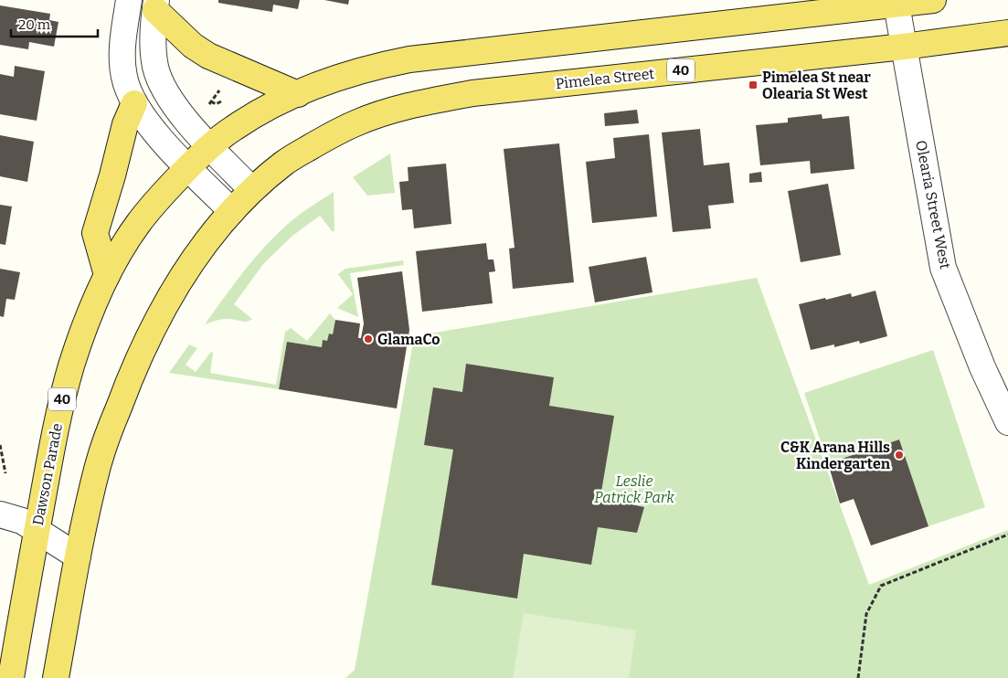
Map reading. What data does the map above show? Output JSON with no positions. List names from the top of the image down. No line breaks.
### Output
{"streets":{"main road":["40","Pimelea Street","Dawson Parade"],"street":["Olearia Street West"]},"crossings":[["40","Pimelea Street"],["40","Olearia Street West"],["40","Dawson Parade"],["Pimelea Street","Olearia Street West"]],"parks":["Leslie Patrick Park"],"places":{"transit":["Pimelea St near Olearia St West"],"other":["GlamaCo","C&K Arana Hills Kindergarten"]},"scale_bar":"20 m"}
